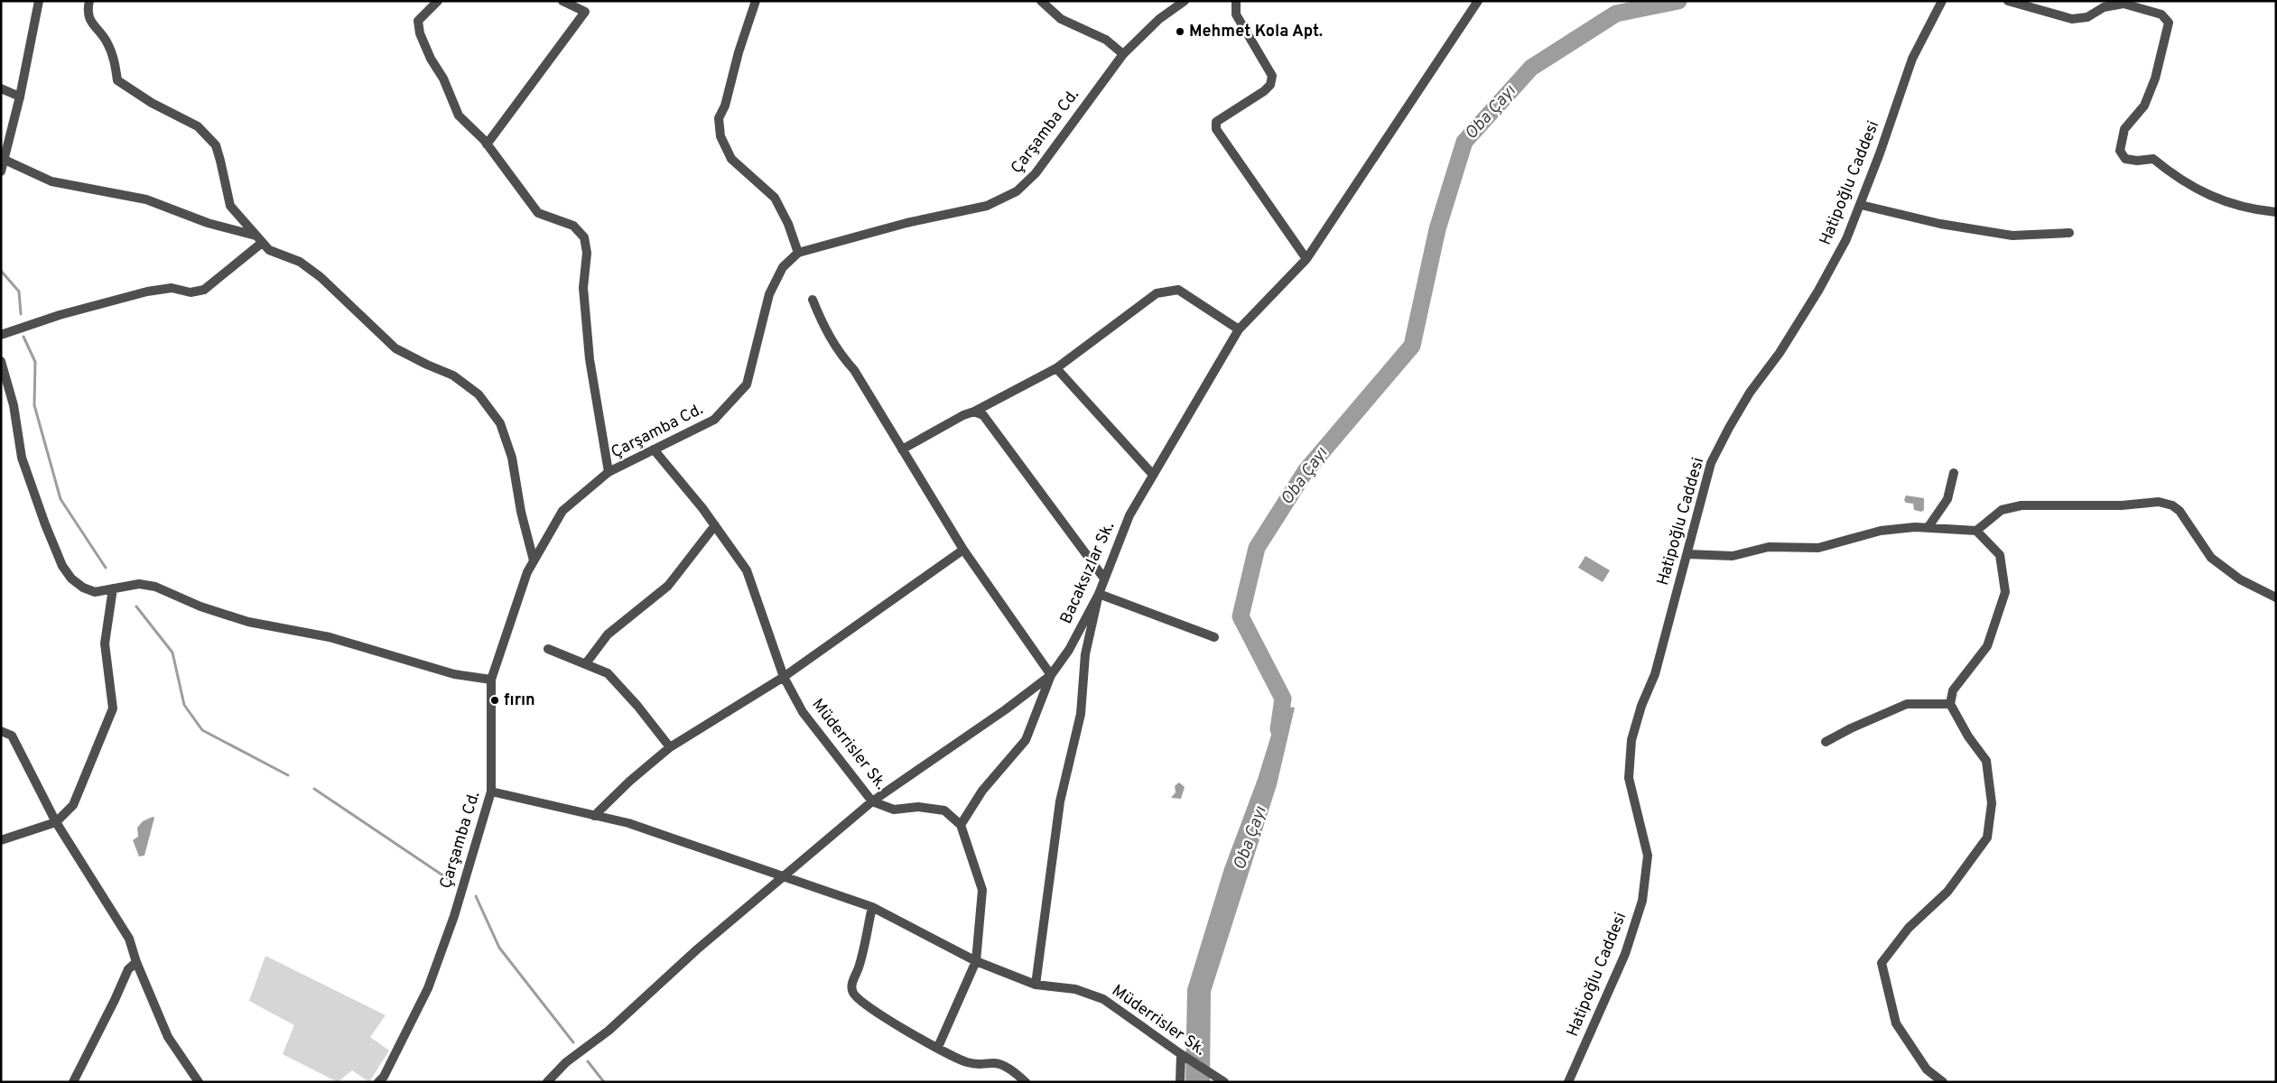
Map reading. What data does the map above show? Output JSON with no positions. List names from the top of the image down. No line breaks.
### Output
{"streets":{"street":["Çarşamba Cd.","Hatipoğlu Caddesi","Bacaksızlar Sk.","Müderrisler Sk."]},"crossings":[["Çarşamba Cd.","Müderrisler Sk."],["Bacaksızlar Sk.","Müderrisler Sk."]],"water":["Oba Çayı"],"places":["Mehmet Kola Apt.","fırın"]}
